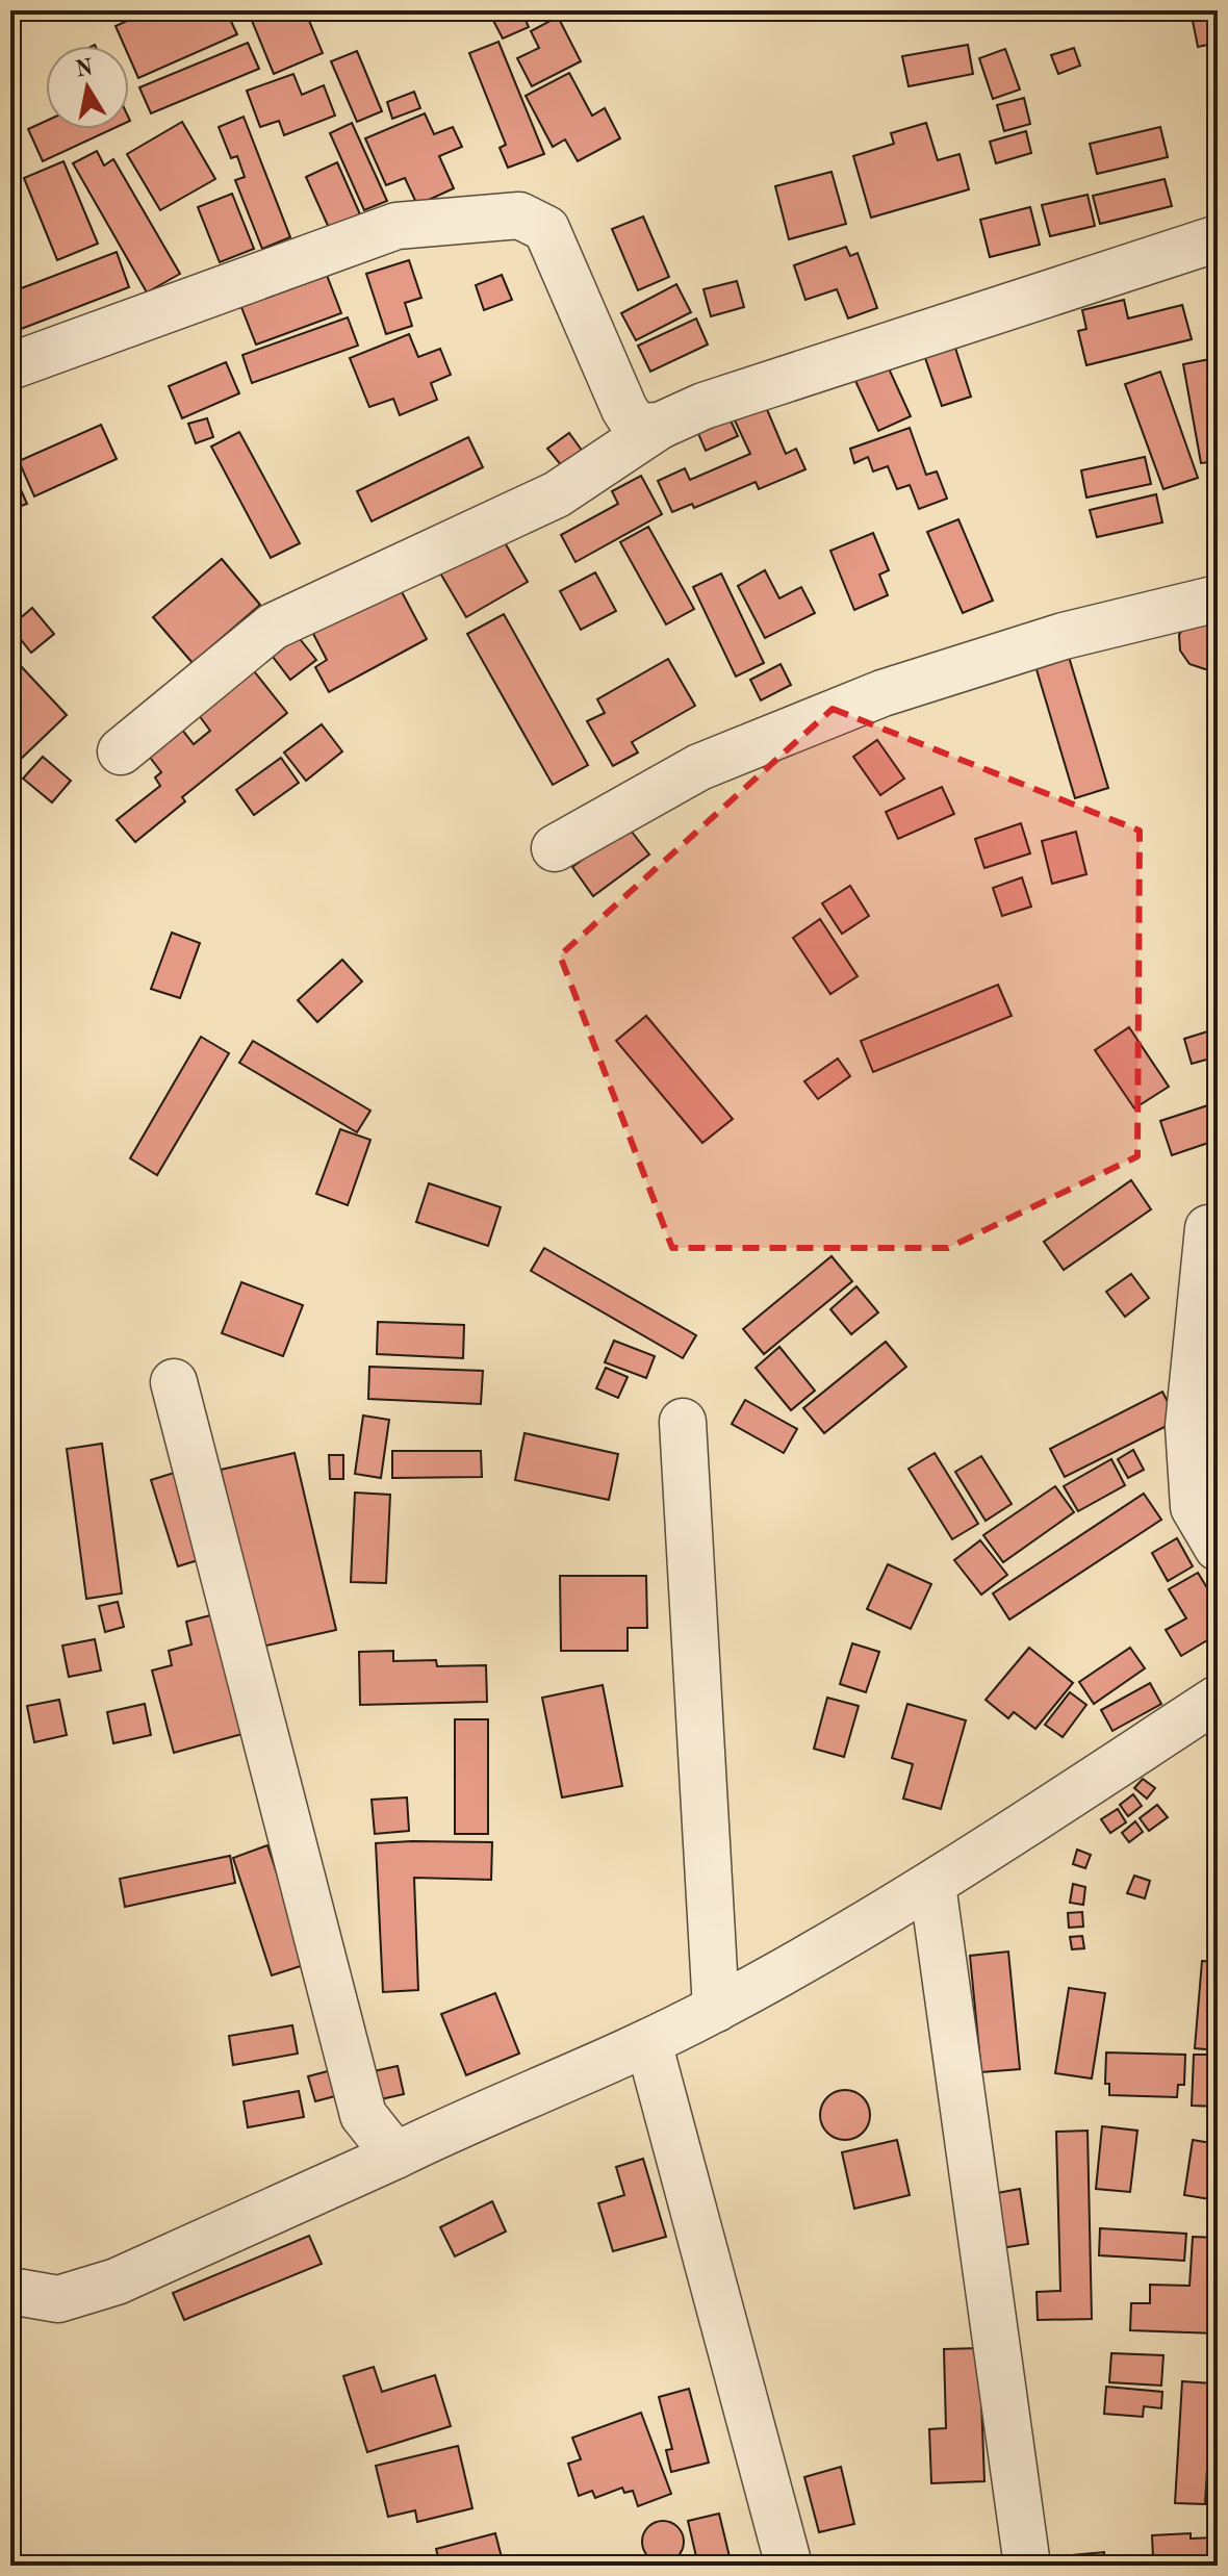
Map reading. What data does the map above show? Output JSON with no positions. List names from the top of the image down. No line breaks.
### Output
{"north":"top"}
